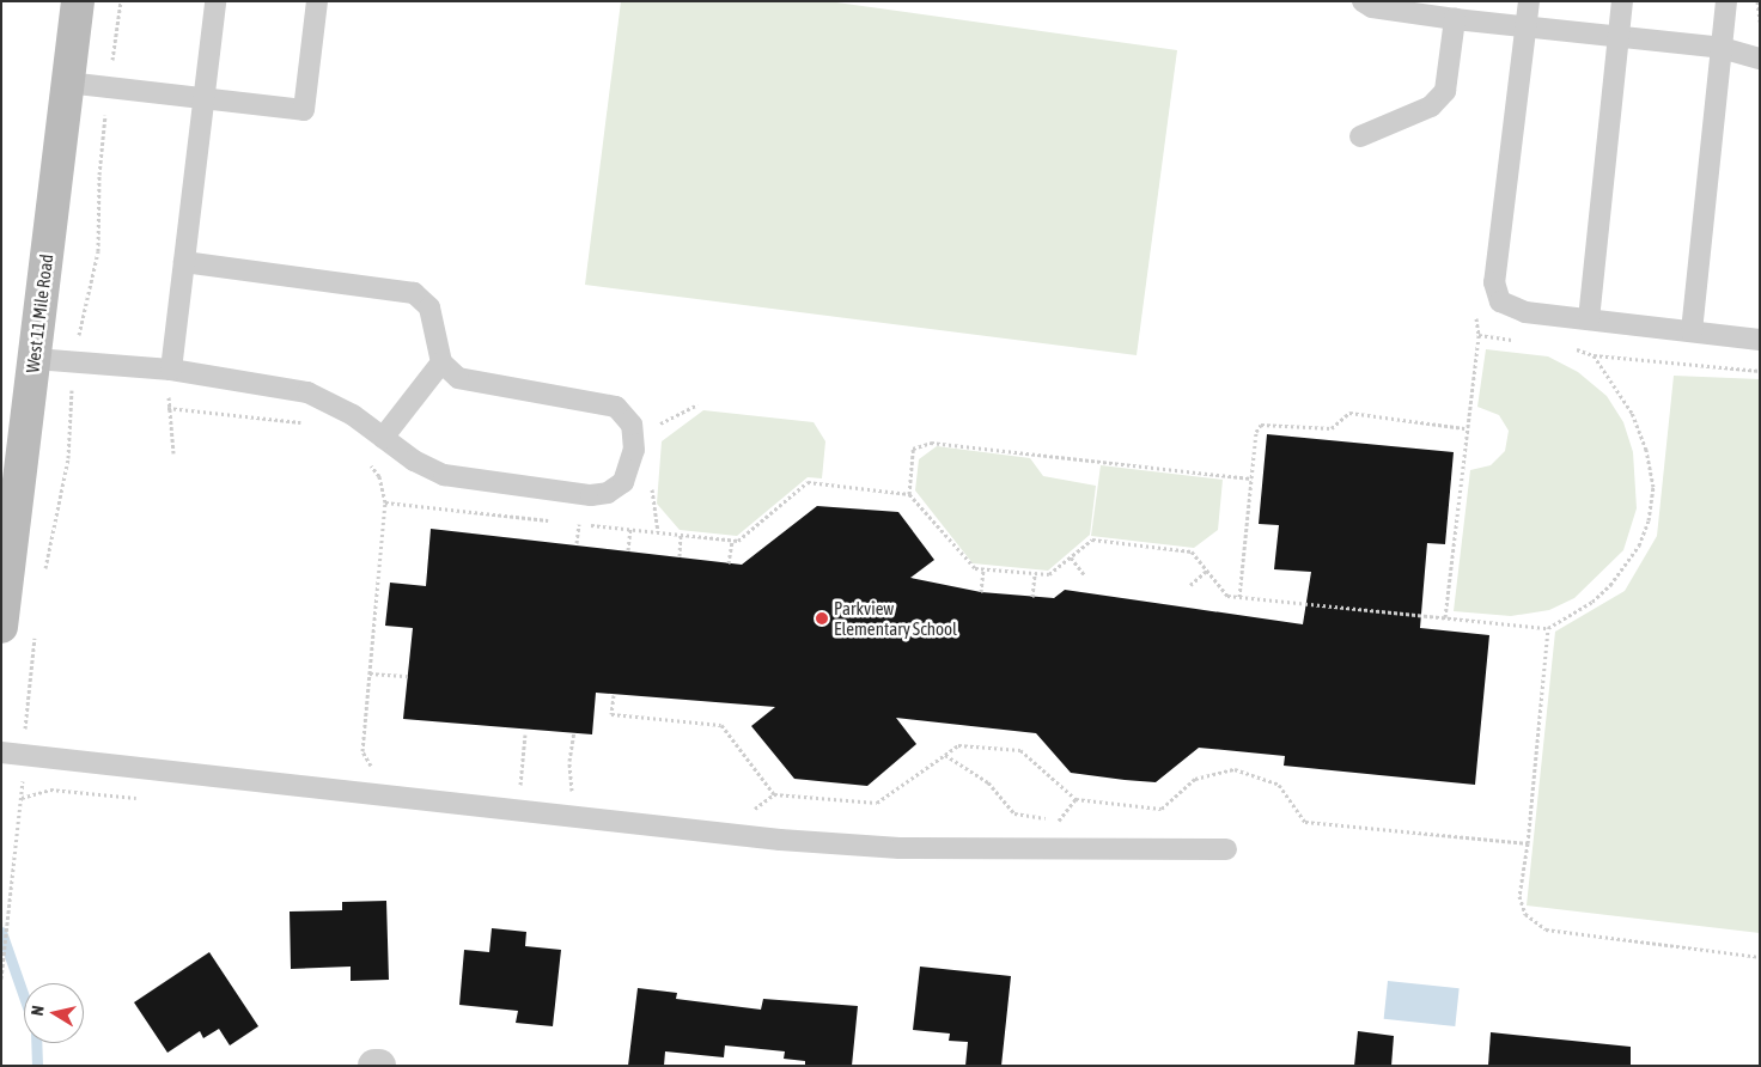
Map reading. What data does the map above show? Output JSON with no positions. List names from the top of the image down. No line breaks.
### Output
{"streets":{"street":["West 11 Mile Road"]},"places":["Parkview Elementary School"],"north":"left"}
